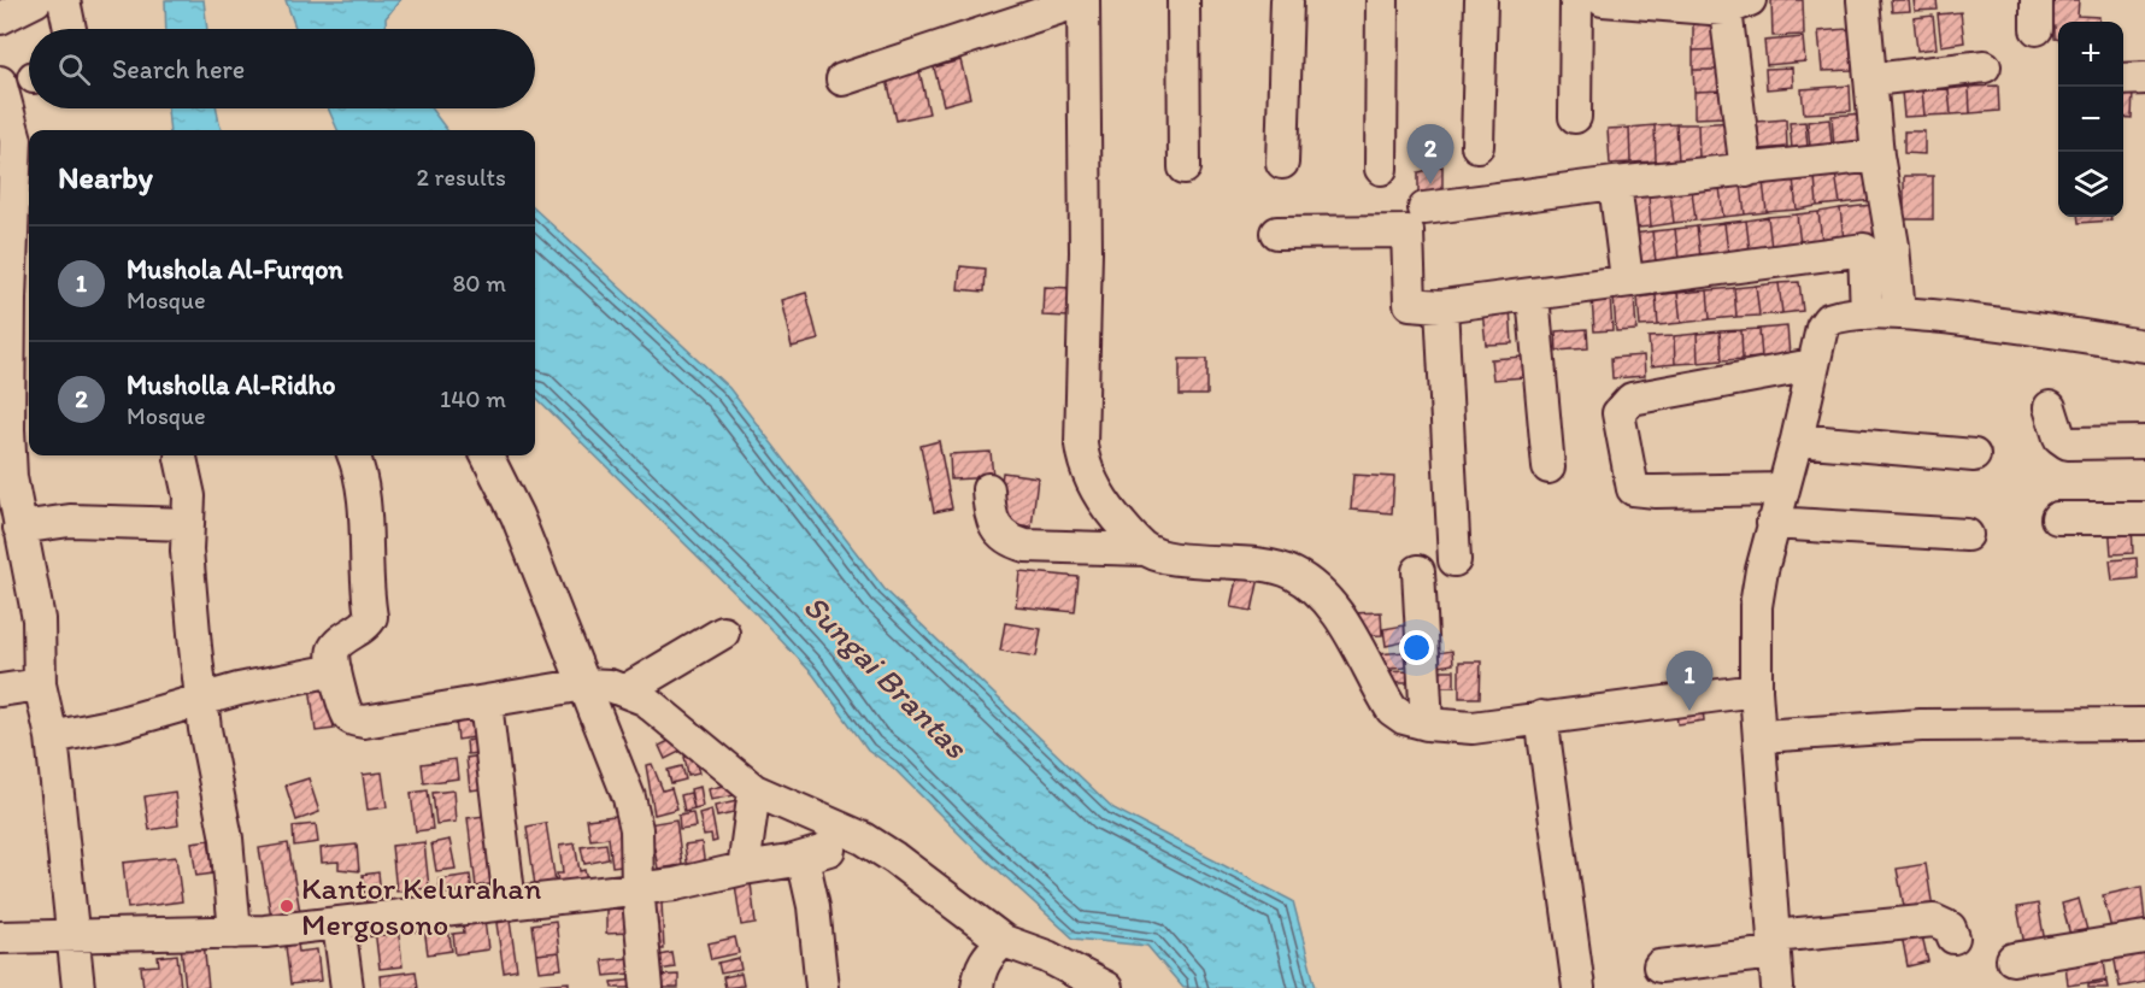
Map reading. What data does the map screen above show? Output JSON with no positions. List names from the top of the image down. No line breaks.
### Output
{"water":["Sungai Brantas"],"places":["Kantor Kelurahan Mergosono"],"page":{"map_buttons":["+","−"],"search":"Search here","pins":["2","1"],"heading":["Nearby","2 results"],"list":[{"mark":"1","name":"Mushola Al-Furqon","note":"Mosque","value":"80 m"},{"mark":"2","name":"Musholla Al-Ridho","note":"Mosque","value":"140 m"}]}}
